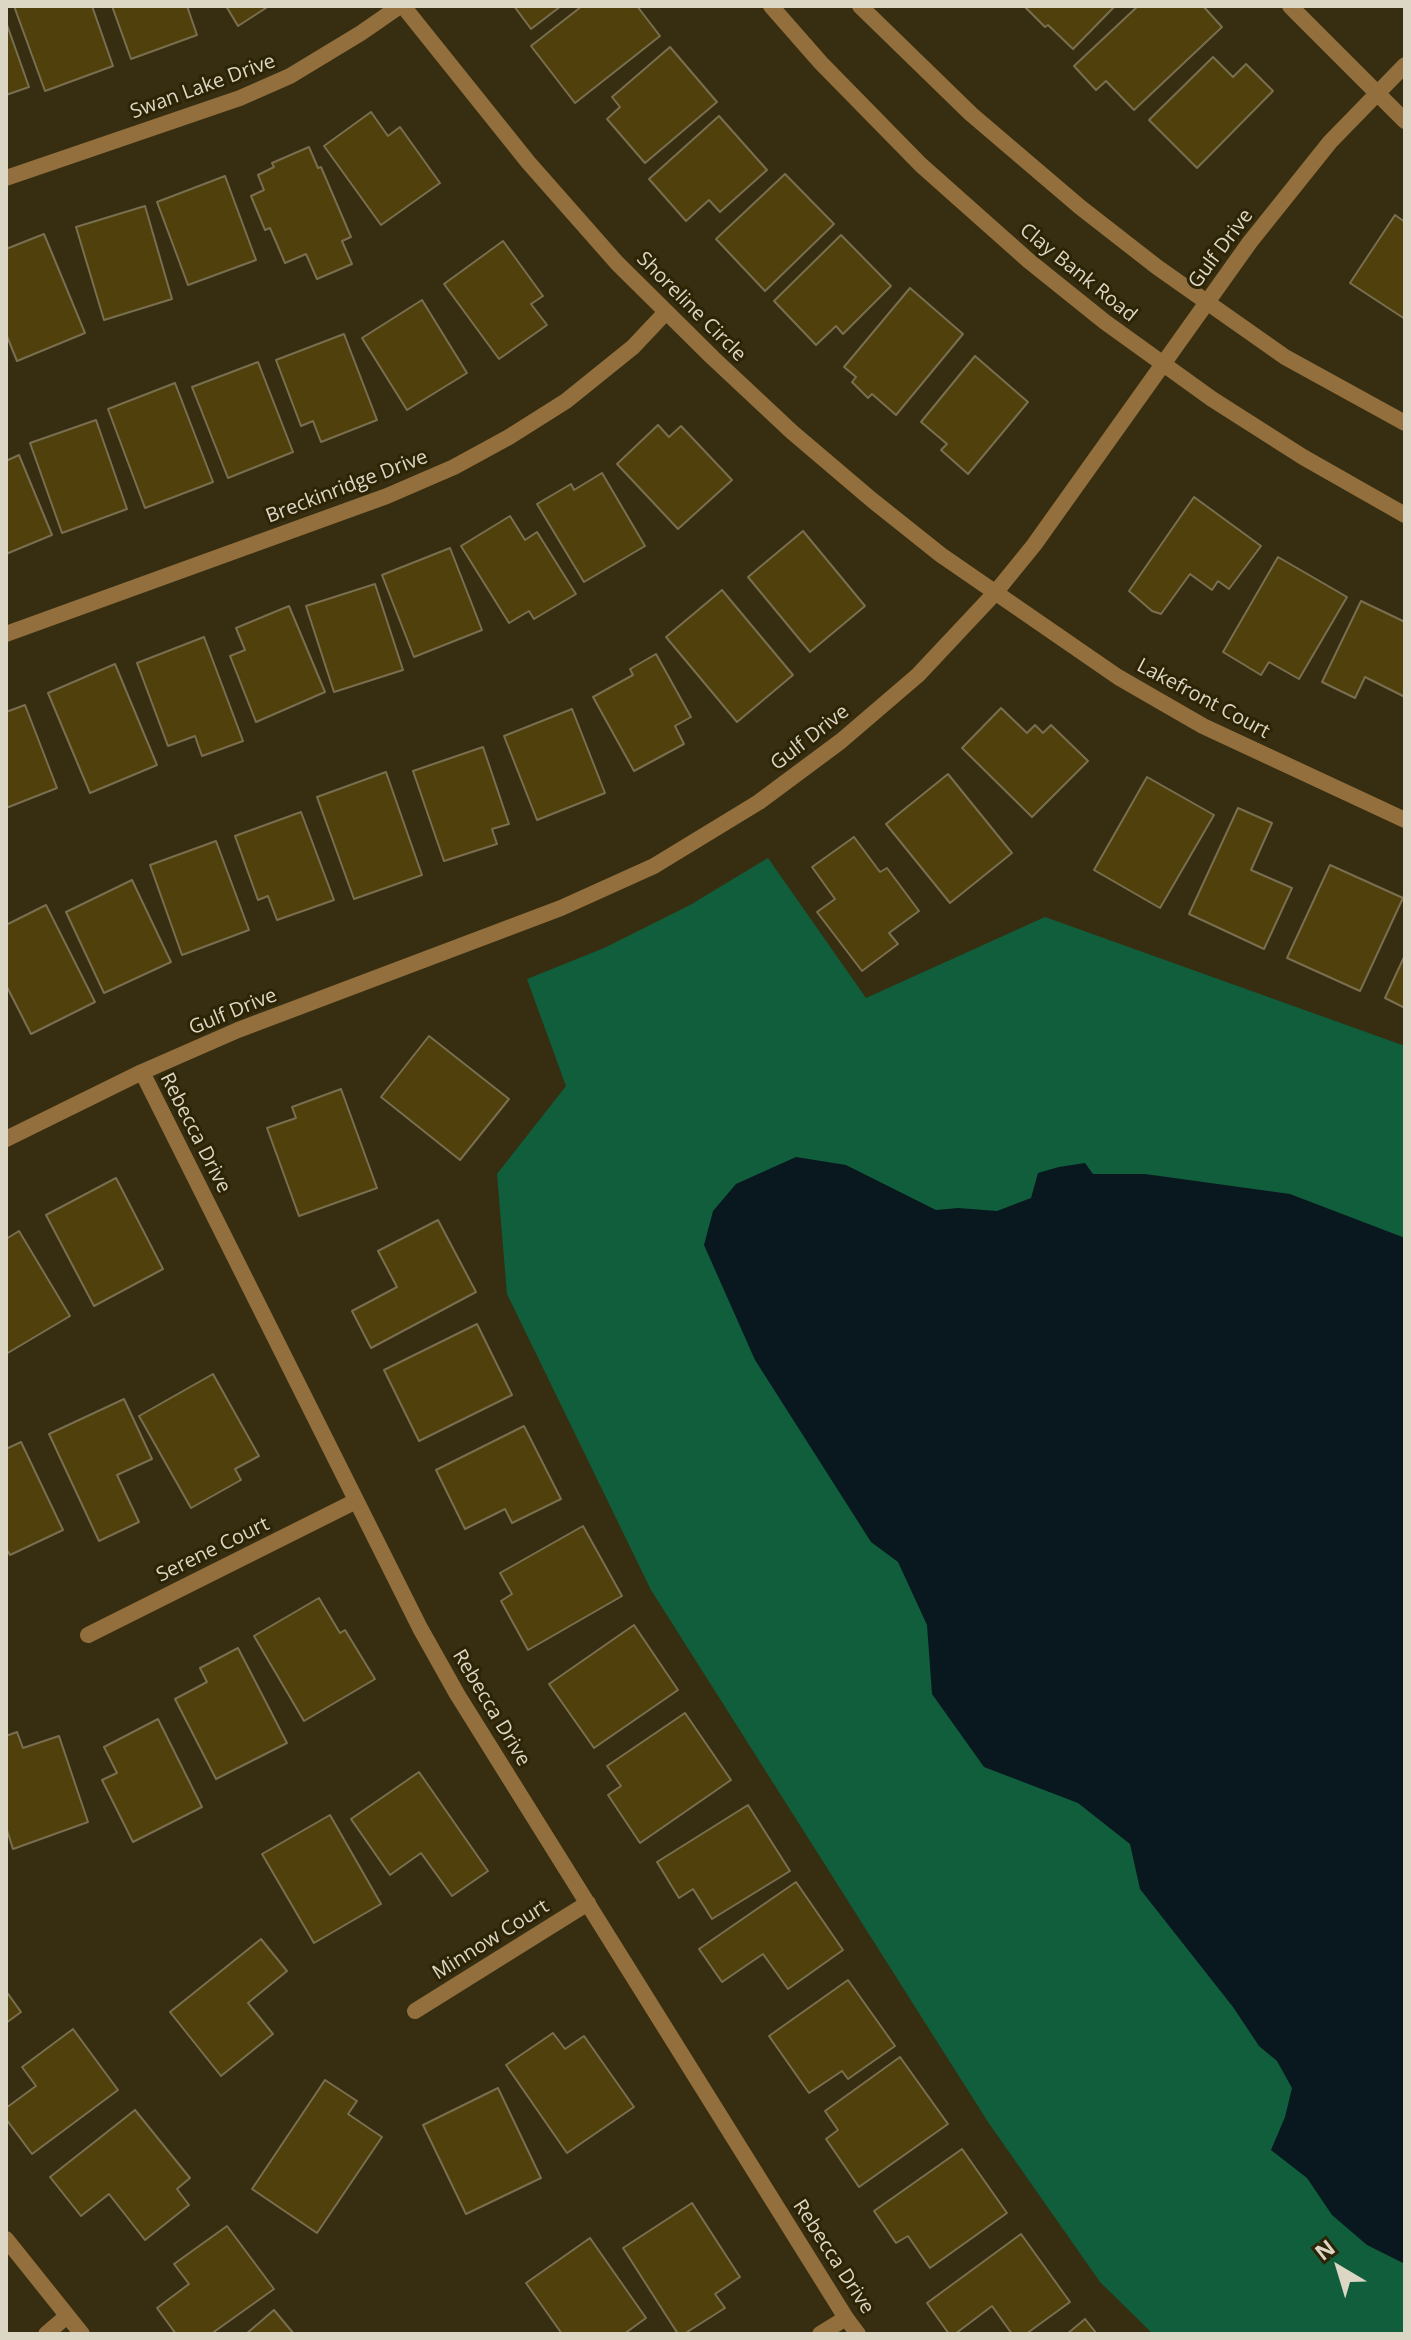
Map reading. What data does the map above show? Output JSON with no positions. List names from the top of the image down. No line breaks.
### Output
{"streets":{"street":["Swan Lake Drive","Gulf Drive","Clay Bank Road","Shoreline Circle","Breckinridge Drive","Lakefront Court","Rebecca Drive","Serene Court","Minnow Court"]},"crossings":[["Swan Lake Drive","Shoreline Circle"],["Gulf Drive","Clay Bank Road"],["Gulf Drive","Shoreline Circle"],["Gulf Drive","Lakefront Court"],["Gulf Drive","Rebecca Drive"],["Shoreline Circle","Breckinridge Drive"],["Shoreline Circle","Lakefront Court"],["Rebecca Drive","Serene Court"],["Rebecca Drive","Minnow Court"]],"north":"top left"}
